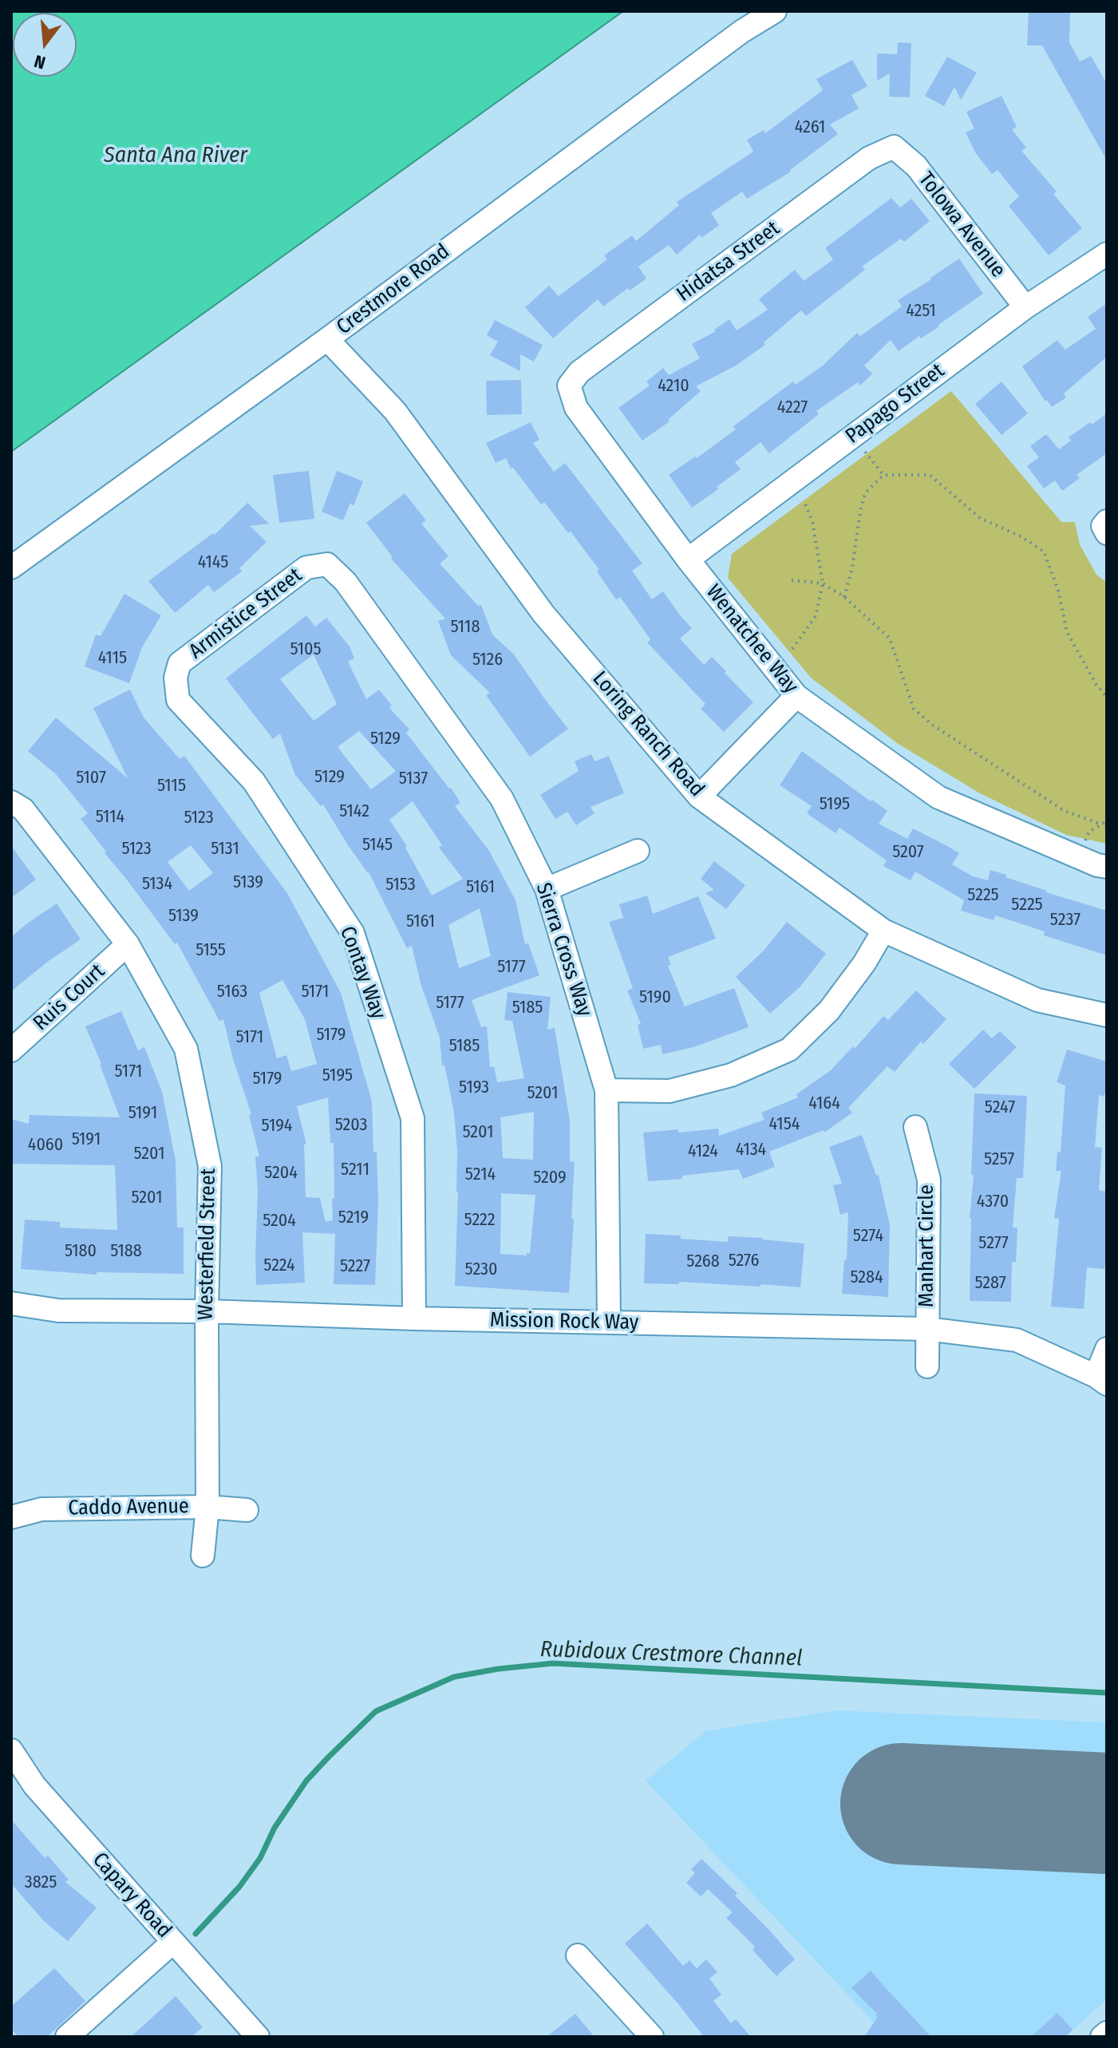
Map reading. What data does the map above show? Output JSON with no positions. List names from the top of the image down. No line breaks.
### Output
{"streets":{"street":["Tolowa Avenue","Hidatsa Street","Crestmore Road","Papago Street","Armistice Street","Wenatchee Way","Loring Ranch Road","Sierra Cross Way","Contay Way","Ruis Court","Westerfield Street","Manhart Circle","Mission Rock Way","Caddo Avenue","Capary Road"]},"crossings":[["Tolowa Avenue","Hidatsa Street"],["Tolowa Avenue","Papago Street"],["Hidatsa Street","Wenatchee Way"],["Crestmore Road","Loring Ranch Road"],["Papago Street","Wenatchee Way"],["Armistice Street","Sierra Cross Way"],["Armistice Street","Contay Way"],["Sierra Cross Way","Mission Rock Way"],["Contay Way","Mission Rock Way"],["Ruis Court","Westerfield Street"],["Westerfield Street","Mission Rock Way"],["Westerfield Street","Caddo Avenue"],["Manhart Circle","Mission Rock Way"]],"water":["Santa Ana River","Rubidoux Crestmore Channel"],"house_numbers":["4261","4251","4210","4227","4145","5118","5105","4115","5126","5129","5129","5107","5137","5115","5195","5142","5114","5123","5145","5123","5131","5207","5139","5134","5153","5161","5225","5225","5139","5237","5161","5155","5177","5163","5171","5190","5177","5185","5179","5171","5185","5171","5195","5179","5193","5201","4164","5247","5191","4154","5203","5194","5201","5191","4060","4134","4124","5201","5257","5211","5204","5214","5209","5201","4370","5219","5222","5204","5274","5277","5180","5188","5276","5268","5224","5227","5230","5284","5287","3825"],"north":"bottom"}
